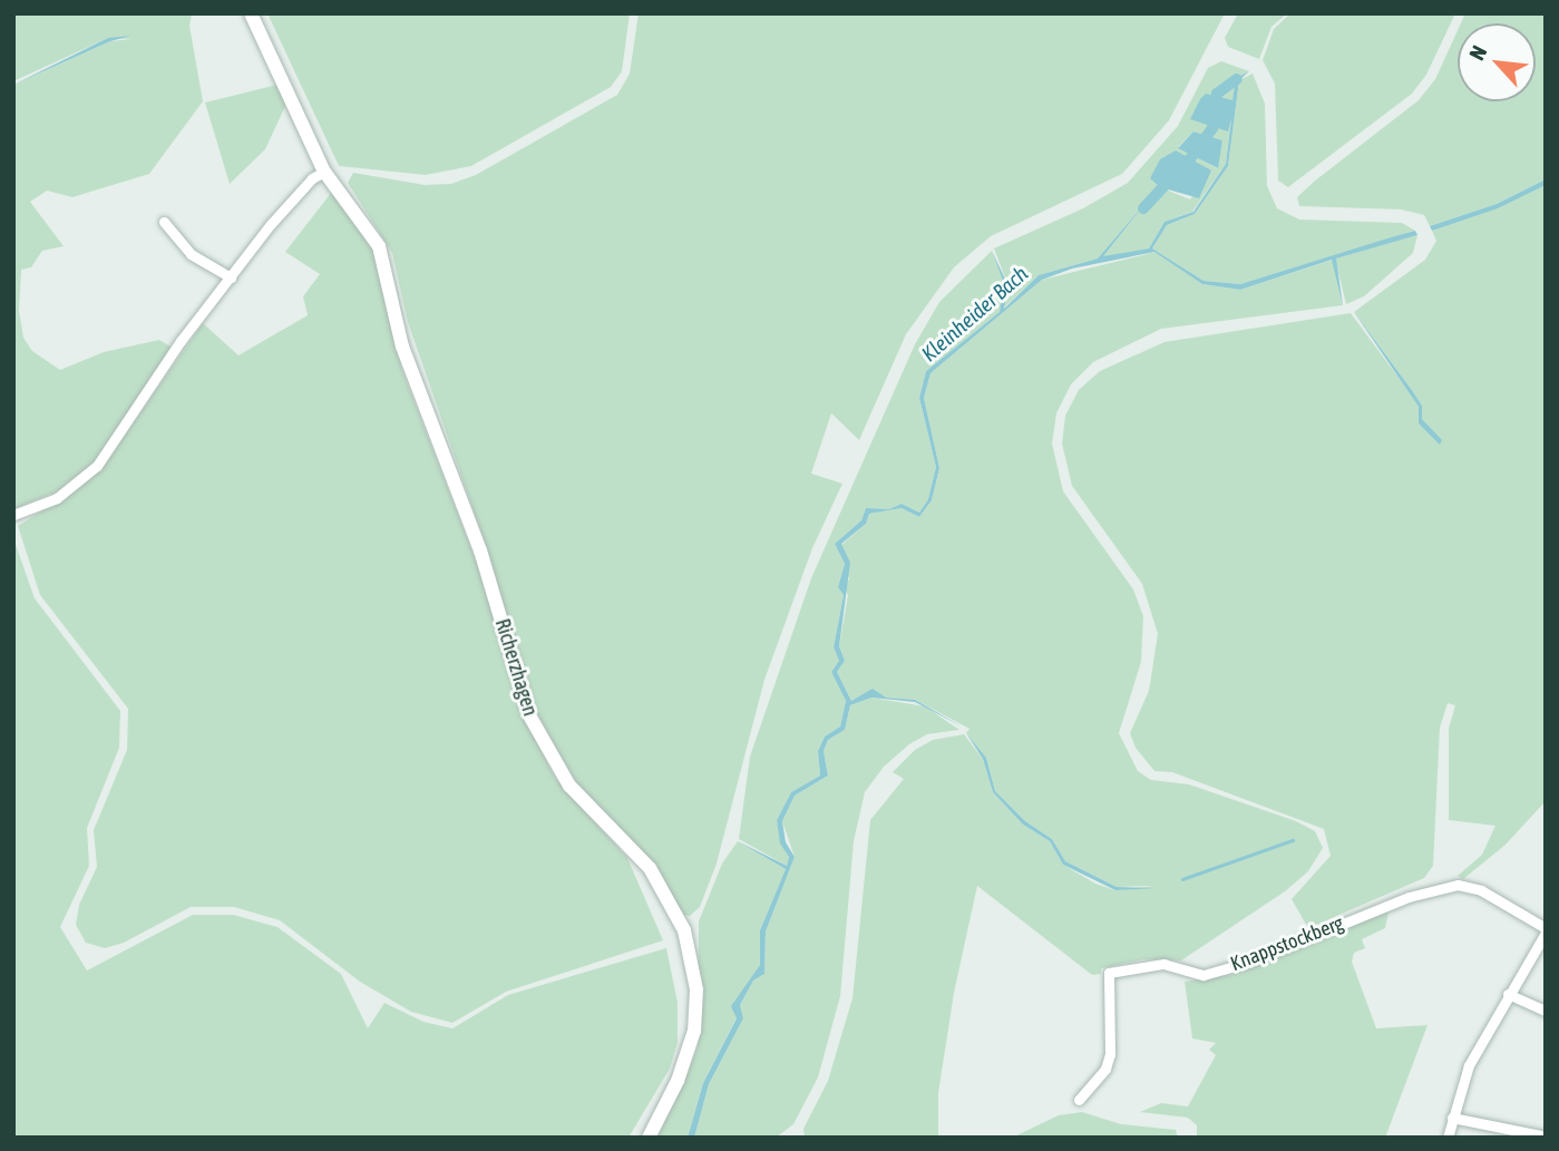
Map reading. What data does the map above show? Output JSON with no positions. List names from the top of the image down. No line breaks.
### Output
{"streets":{"street":["Richerzhagen","Knappstockberg"]},"water":["Kleinheider Bach"],"north":"top left"}
